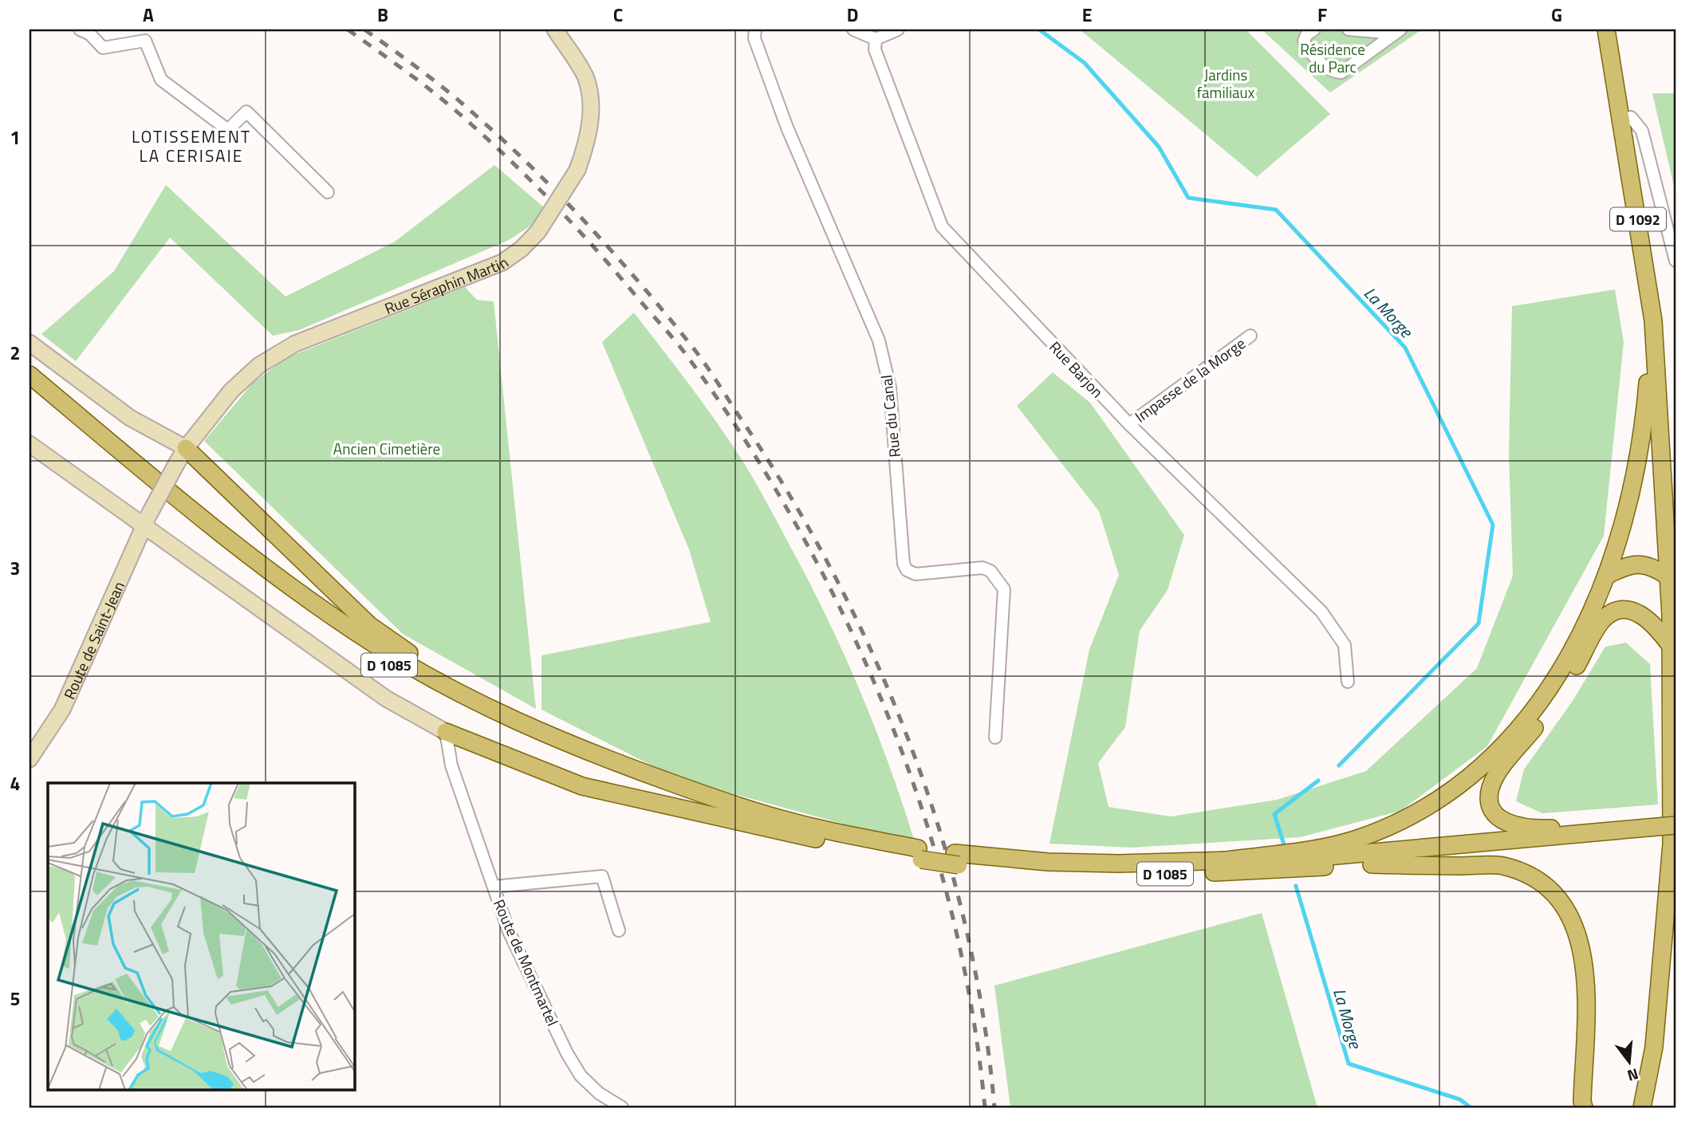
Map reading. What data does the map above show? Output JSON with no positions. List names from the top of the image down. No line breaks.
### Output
{"streets":{"main road":["D 1092","D 1085"],"street":["Rue Séraphin Martin","Rue Barjon","Impasse de la Morge","Rue du Canal","Route de Saint-Jean","Route de Montmartel"]},"crossings":[["D 1092","D 1085"],["Rue Séraphin Martin","Route de Saint-Jean"],["Rue Barjon","Impasse de la Morge"]],"districts":["LOTISSEMENT LA CERISAIE"],"water":["La Morge"],"parks":["Résidence du Parc","Jardins familiaux","Ancien Cimetière"],"north":"bottom","grid":{"columns":["A","B","C","D","E","F","G"],"rows":["1","2","3","4","5"]}}
